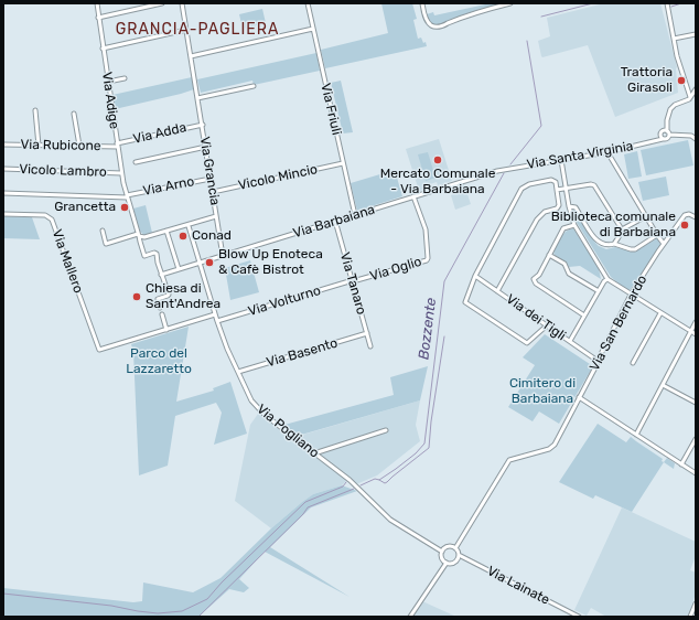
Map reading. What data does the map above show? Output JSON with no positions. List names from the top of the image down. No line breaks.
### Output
{"streets":{"street":["Via Adige","Via Friuli","Via Adda","Via Rubicone","Via Santa Virginia","Vicolo Lambro","Via Grancia","Vicolo Mincio","Via Arno","Via Barbaiana","Via Mallero","Via Oglio","Via Tanaro","Via Volturno","Via dei Tigli","Via San Bernardo","Via Basento","Via Pogliano","Via Lainate"]},"crossings":[["Via Adige","Via Adda"],["Via Adige","Via Rubicone"],["Via Adige","Vicolo Lambro"],["Via Adige","Via Arno"],["Via Adige","Via Barbaiana"],["Via Friuli","Vicolo Mincio"],["Via Friuli","Via Barbaiana"],["Via Adda","Via Rubicone"],["Via Adda","Via Grancia"],["Via Santa Virginia","Via Barbaiana"],["Via Grancia","Vicolo Mincio"],["Via Grancia","Via Arno"],["Via Grancia","Via Barbaiana"],["Via Barbaiana","Via Oglio"],["Via Barbaiana","Via Tanaro"],["Via Barbaiana","Via Pogliano"],["Via Oglio","Via Tanaro"],["Via Oglio","Via Volturno"],["Via Tanaro","Via Volturno"],["Via Tanaro","Via Basento"],["Via Volturno","Via Pogliano"],["Via dei Tigli","Via San Bernardo"],["Via San Bernardo","Via Pogliano"],["Via San Bernardo","Via Lainate"],["Via Basento","Via Pogliano"],["Via Pogliano","Via Lainate"]],"districts":["GRANCIA-PAGLIERA"],"water":["Bozzente"],"parks":["Parco del Lazzaretto","Cimitero di Barbaiana"],"places":["Trattoria Girasoli","Mercato Comunale - Via Barbaiana","Grancetta","Biblioteca comunale di Barbaiana","Conad","Blow Up Enoteca & Cafè Bistrot","Chiesa di Sant'Andrea"]}
